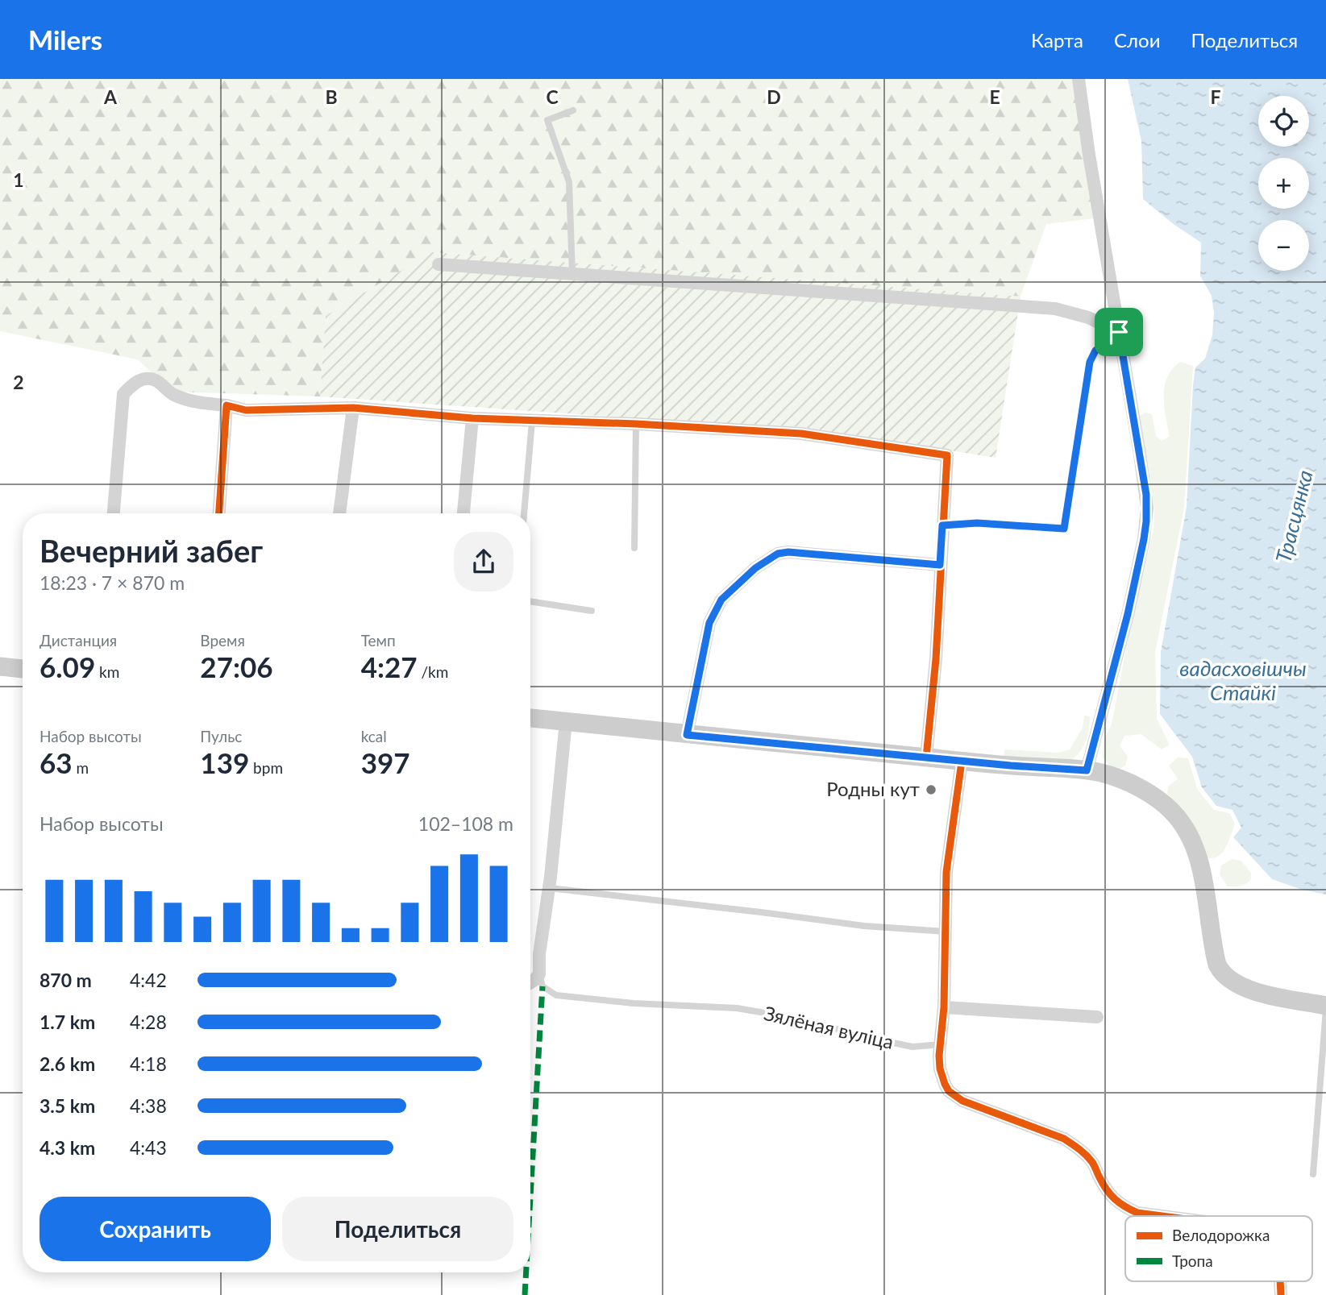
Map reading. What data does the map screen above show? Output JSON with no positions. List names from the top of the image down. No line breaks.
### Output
{"streets":{"lane":["Зялёная вуліца"]},"water":["Трасцянка","вадасховішчы Стайкі"],"places":["Родны кут"],"legend":["Велодорожка","Тропа"],"page":{"header":"Milers","nav":["Карта","Слои","Поделиться"],"map_buttons":["+","−"],"heading":["Вечерний забег","18:23 · 7 × 870 m"],"stats":[["Дистанция","6.09 km"],["Время","27:06"],["Темп","4:27 /km"],["Набор высоты","63 m"],["Пульс","139 bpm"],["kcal","397"]],"chart":["Набор высоты","102–108 m"],"list":[{"name":"870 m","note":"4:42"},{"name":"1.7 km","note":"4:28"},{"name":"2.6 km","note":"4:18"},{"name":"3.5 km","note":"4:38"},{"name":"4.3 km","note":"4:43"}],"buttons":["Сохранить","Поделиться"]},"grid":{"columns":["A","B","C","D","E","F"],"rows":["1","2"]}}
